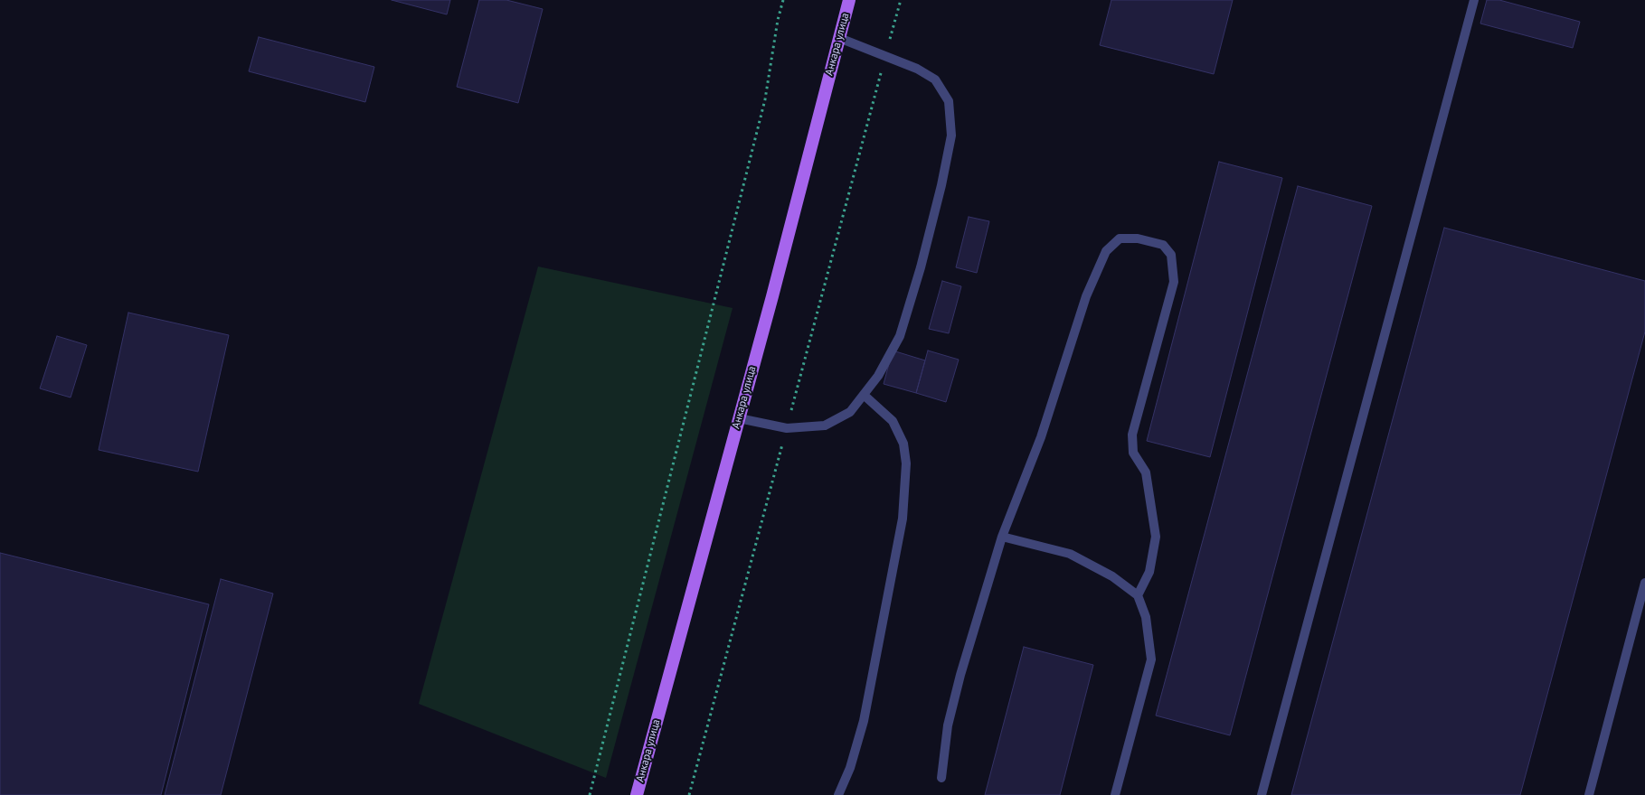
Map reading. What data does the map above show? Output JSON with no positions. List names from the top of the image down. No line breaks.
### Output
{"streets":{"main road":["Анкара улица"]}}
